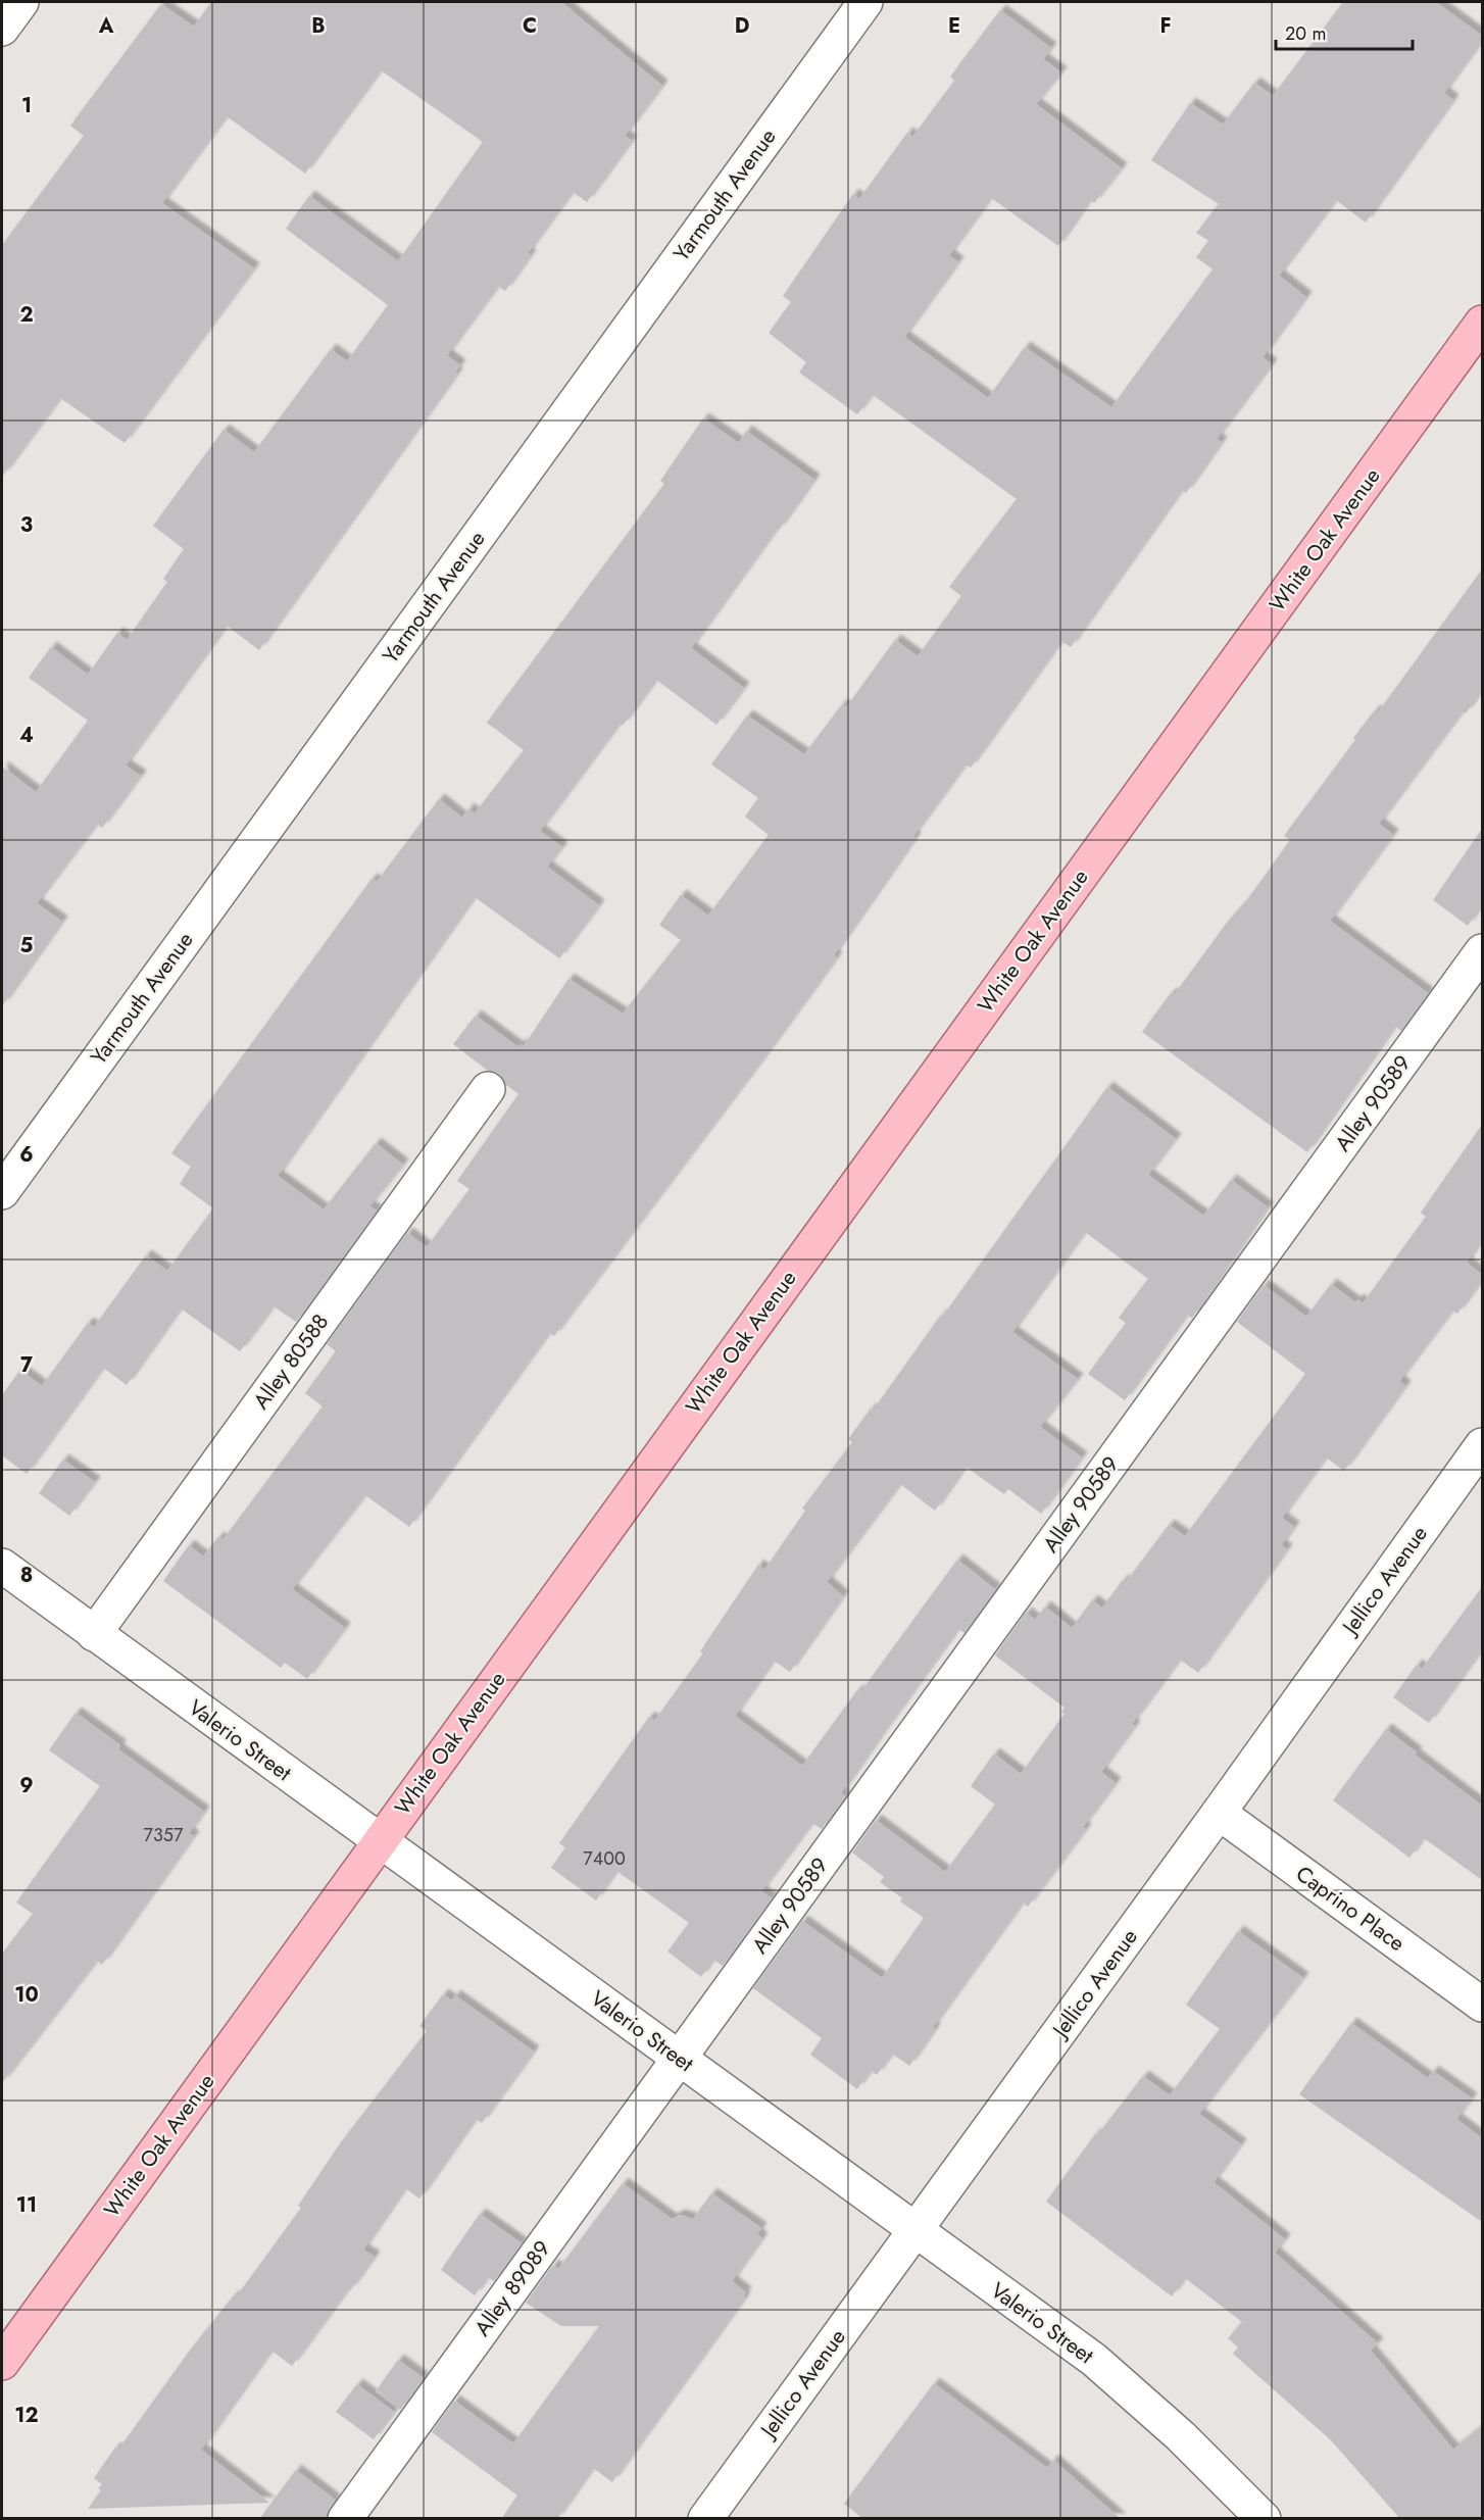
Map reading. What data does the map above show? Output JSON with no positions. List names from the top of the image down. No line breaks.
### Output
{"streets":{"main road":["White Oak Avenue"],"street":["Yarmouth Avenue","Alley 90589","Alley 80588","Jellico Avenue","Valerio Street","Caprino Place","Alley 89089"]},"crossings":[["White Oak Avenue","Valerio Street"],["Alley 90589","Valerio Street"],["Alley 90589","Alley 89089"],["Alley 80588","Valerio Street"],["Jellico Avenue","Valerio Street"],["Jellico Avenue","Caprino Place"],["Valerio Street","Alley 89089"]],"house_numbers":["7357","7400"],"scale_bar":"20 m","grid":{"columns":["A","B","C","D","E","F"],"rows":["1","2","3","4","5","6","7","8","9","10","11","12"]}}
